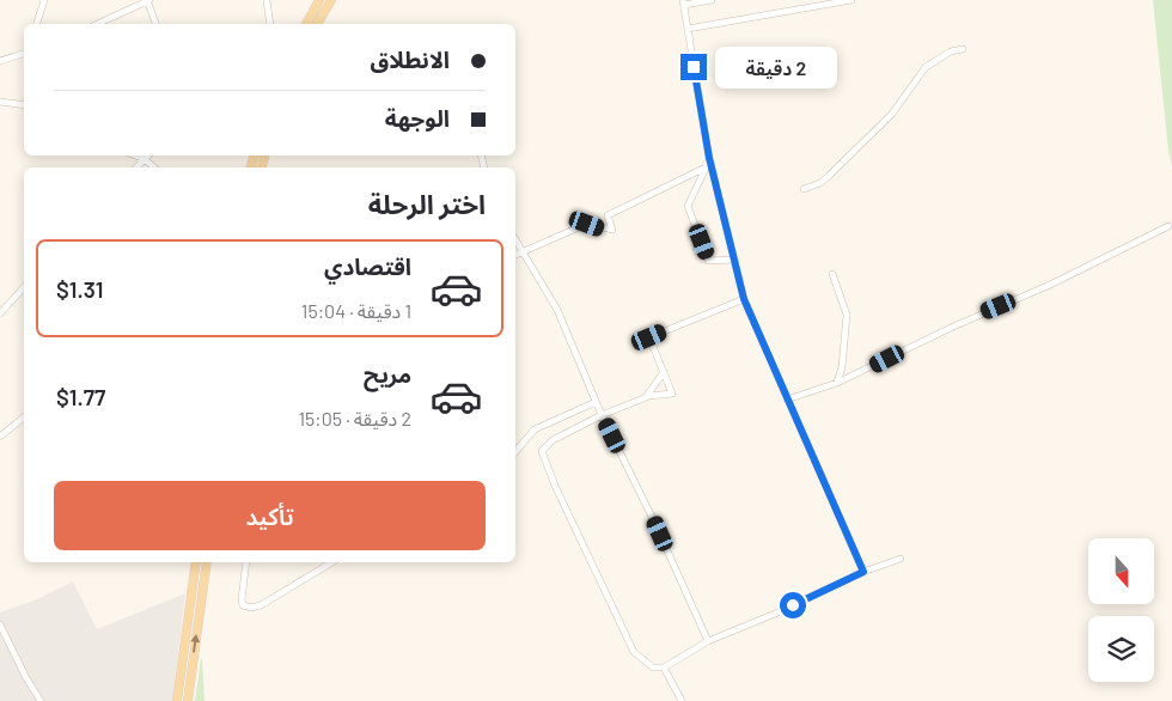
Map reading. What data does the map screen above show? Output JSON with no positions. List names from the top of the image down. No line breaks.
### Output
{"north":"bottom","page":{"banner":["الانطلاق","الوجهة"],"bubble":"2 دقيقة","heading":"اختر الرحلة","list":[{"name":"اقتصادي","note":"1 دقيقة · 15:04","value":"$1.31"},{"name":"مريح","note":"2 دقيقة · 15:05","value":"$1.77"}],"buttons":"تأكيد"}}
